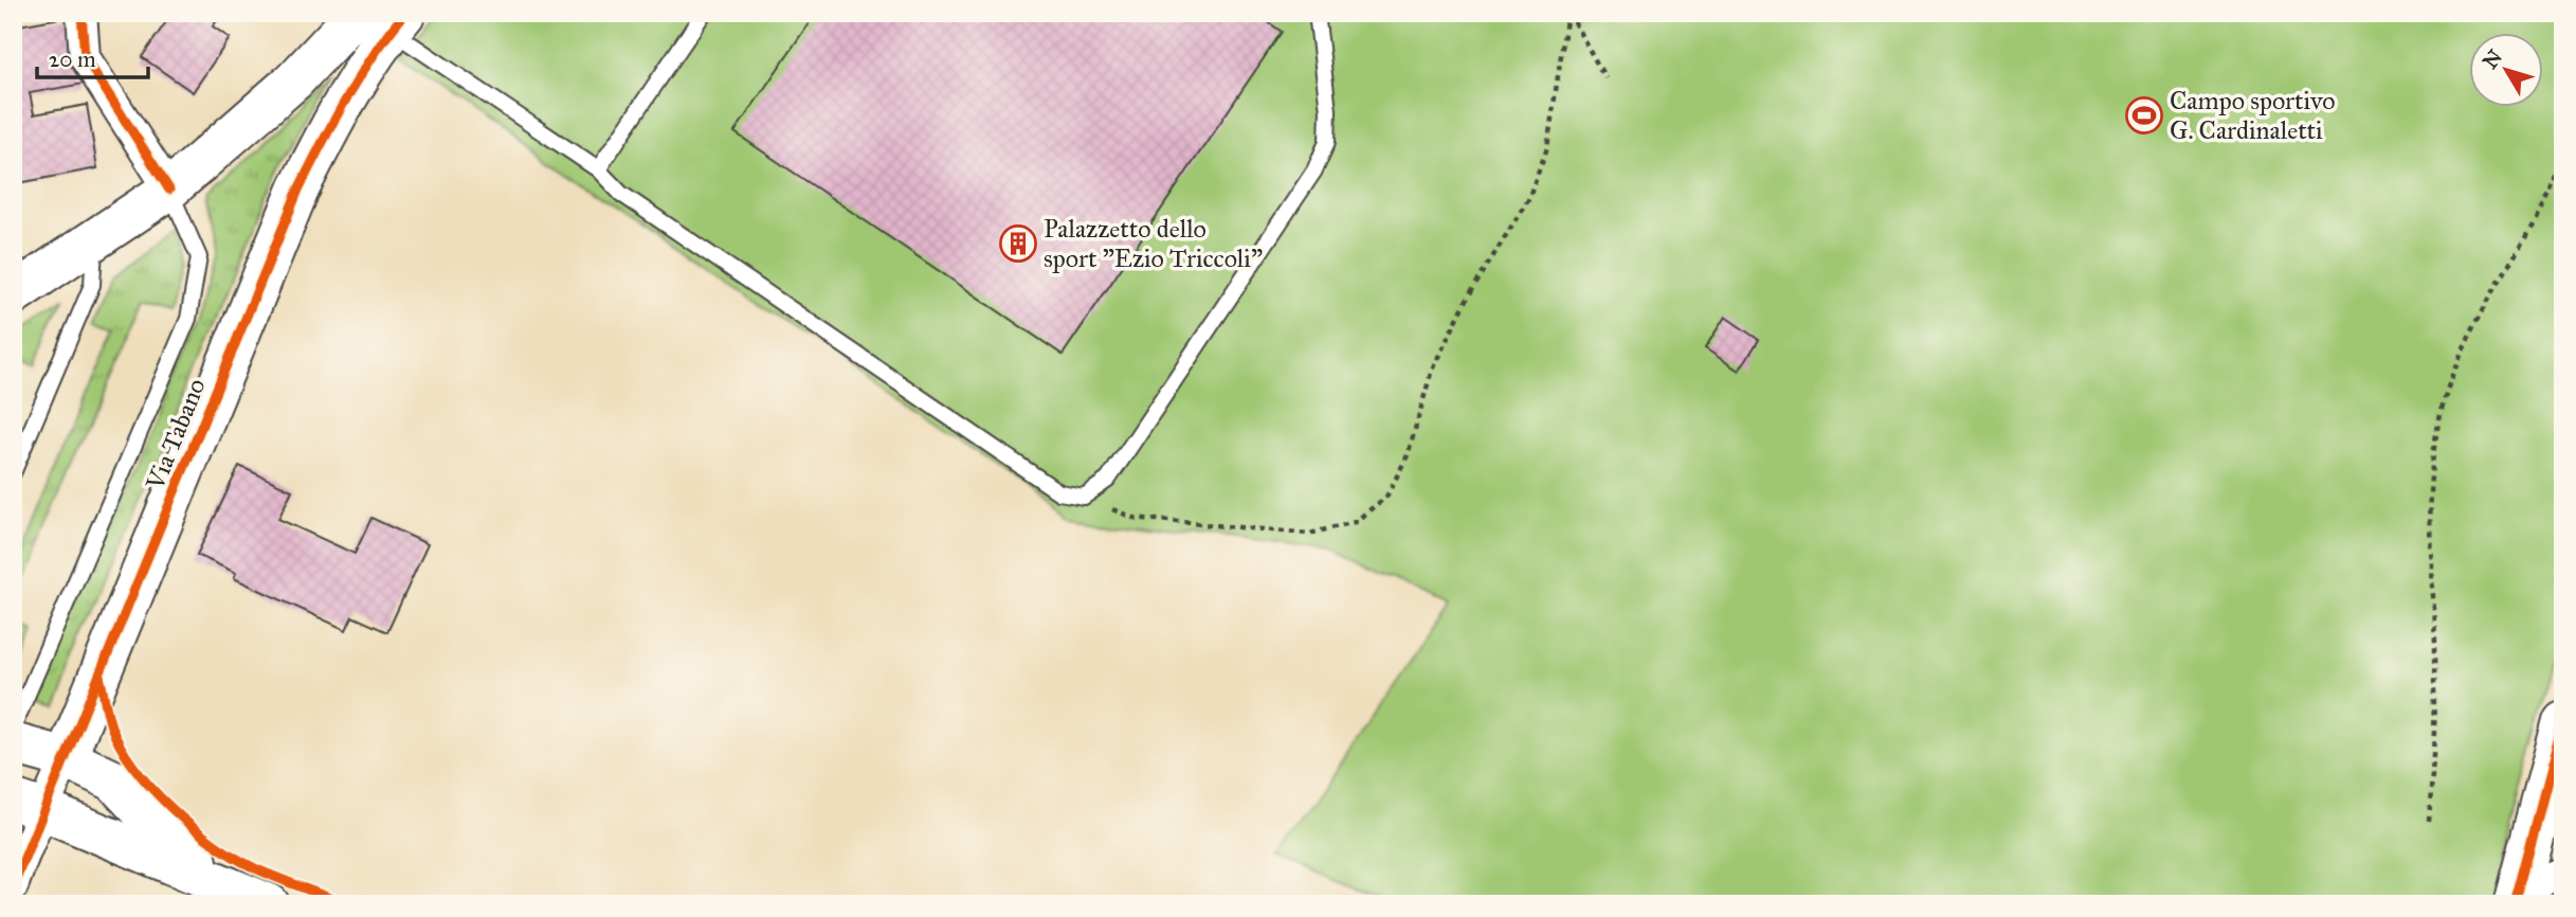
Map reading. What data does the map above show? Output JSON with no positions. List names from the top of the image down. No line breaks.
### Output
{"streets":{"street":["Via Tabano"]},"places":{"sports":["Campo sportivo G. Cardinaletti"],"building":["Palazzetto dello sport \"Ezio Triccoli\""]},"scale_bar":"20 m","north":"top left"}
